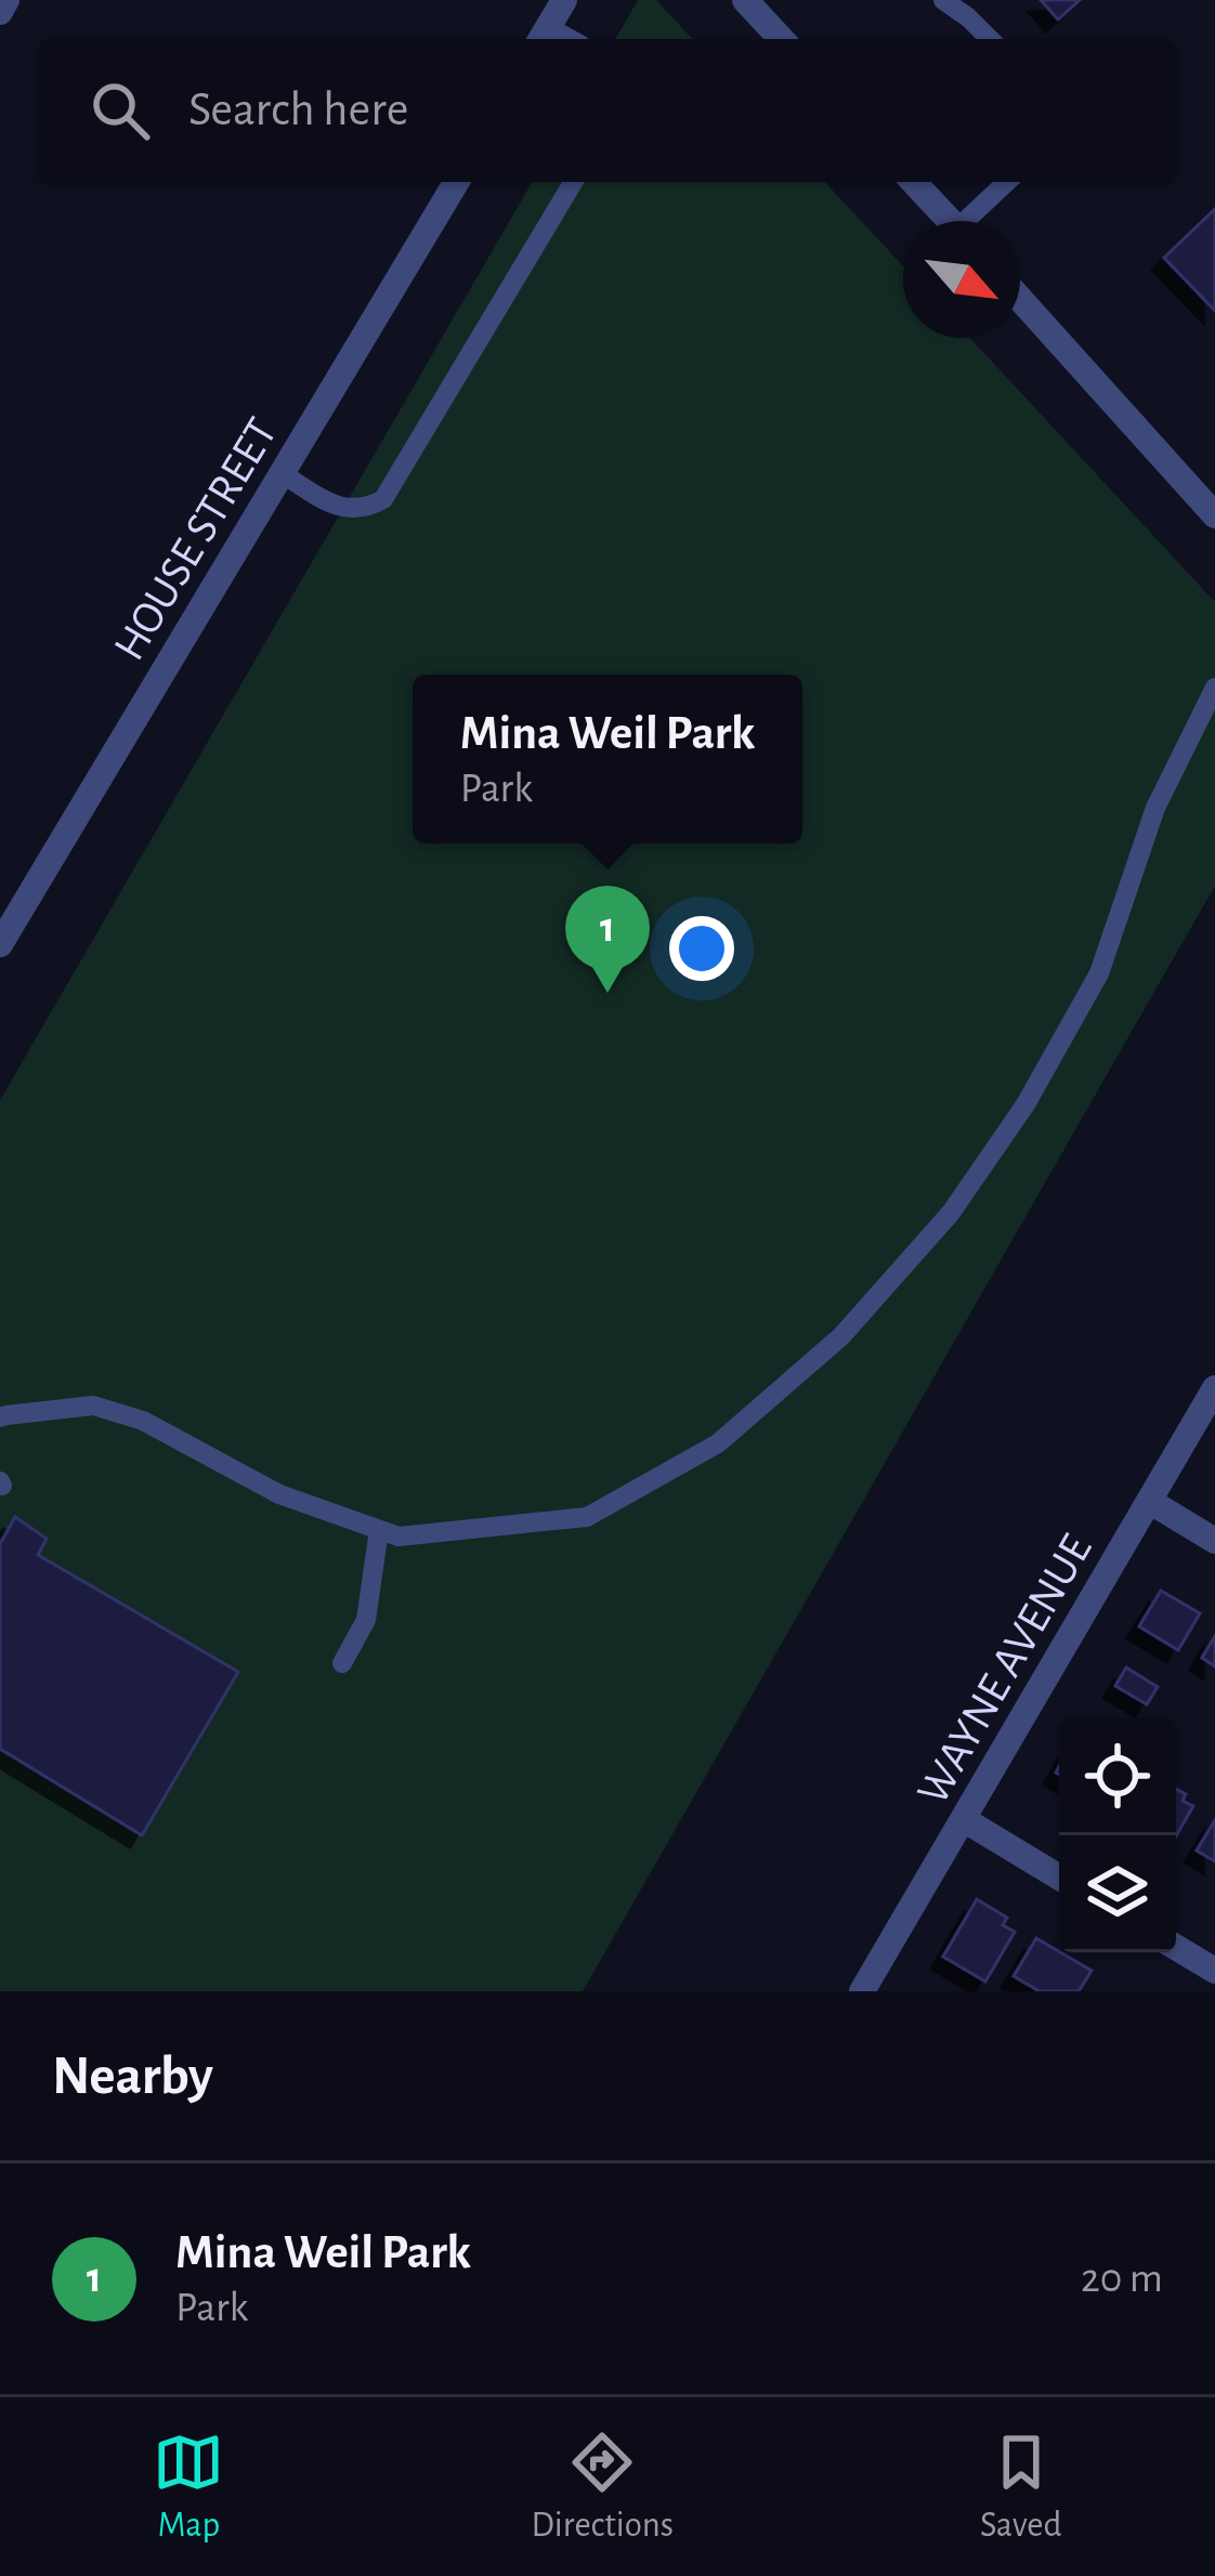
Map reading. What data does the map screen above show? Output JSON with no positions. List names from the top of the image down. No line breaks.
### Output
{"streets":{"street":["HOUSE STREET","WAYNE AVENUE"]},"north":"bottom right","page":{"search":"Search here","popup":["Mina Weil Park","Park"],"pins":"1","heading":"Nearby","list":[{"mark":"1","name":"Mina Weil Park","note":"Park","value":"20 m"}],"nav":["Map","Directions","Saved"]}}
